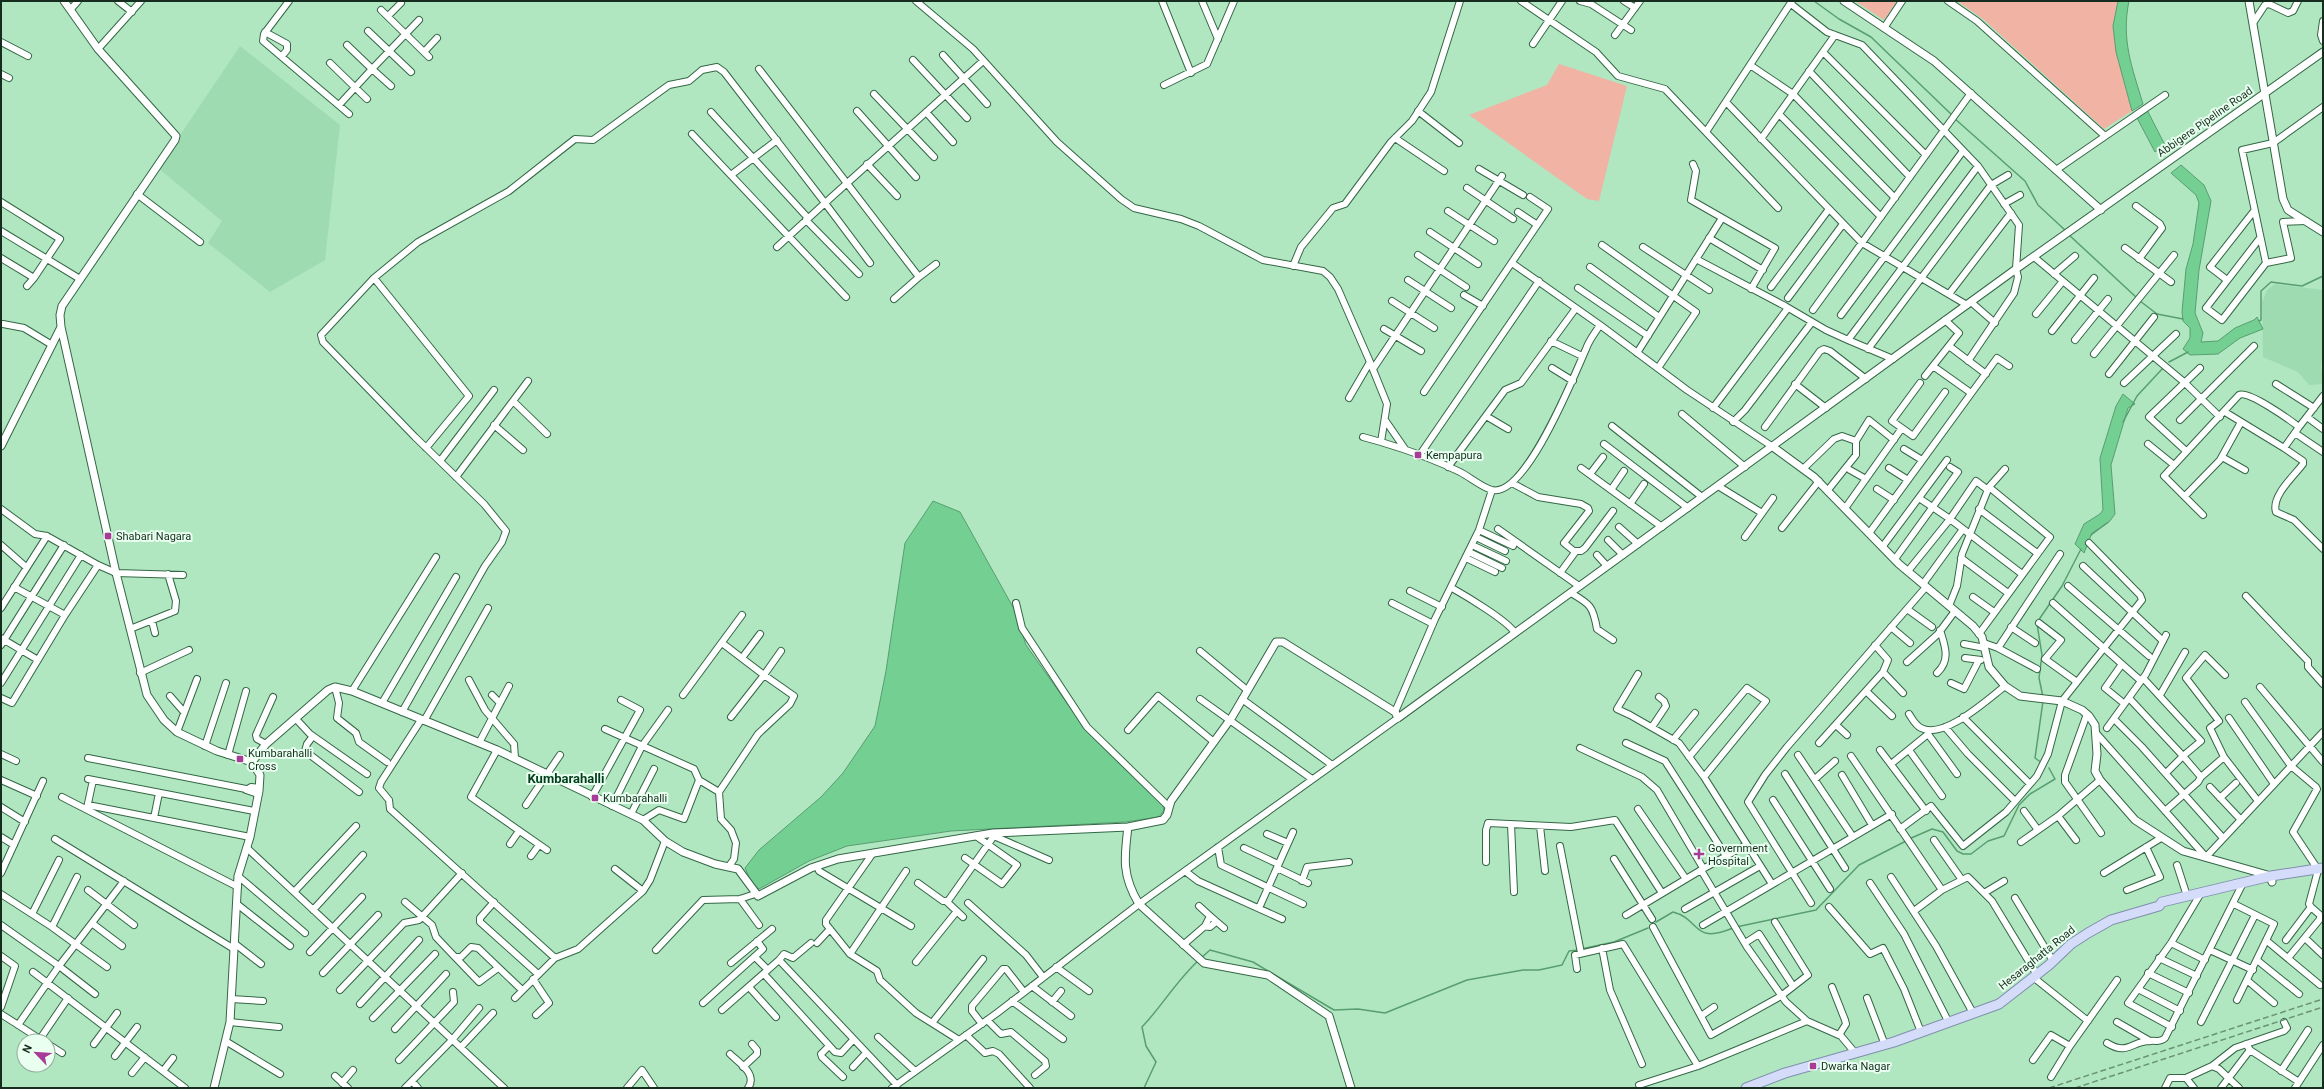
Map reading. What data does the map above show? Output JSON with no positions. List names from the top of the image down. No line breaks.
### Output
{"streets":{"main road":["Hesaraghatta Road"],"street":["Abbigere Pipeline Road"]},"districts":["Kumbarahalli"],"places":{"transit":["Kempapura","Shabari Nagara","Kumbarahalli Cross","Kumbarahalli","Dwarka Nagar"],"health":["Government Hospital"]},"north":"top left"}
